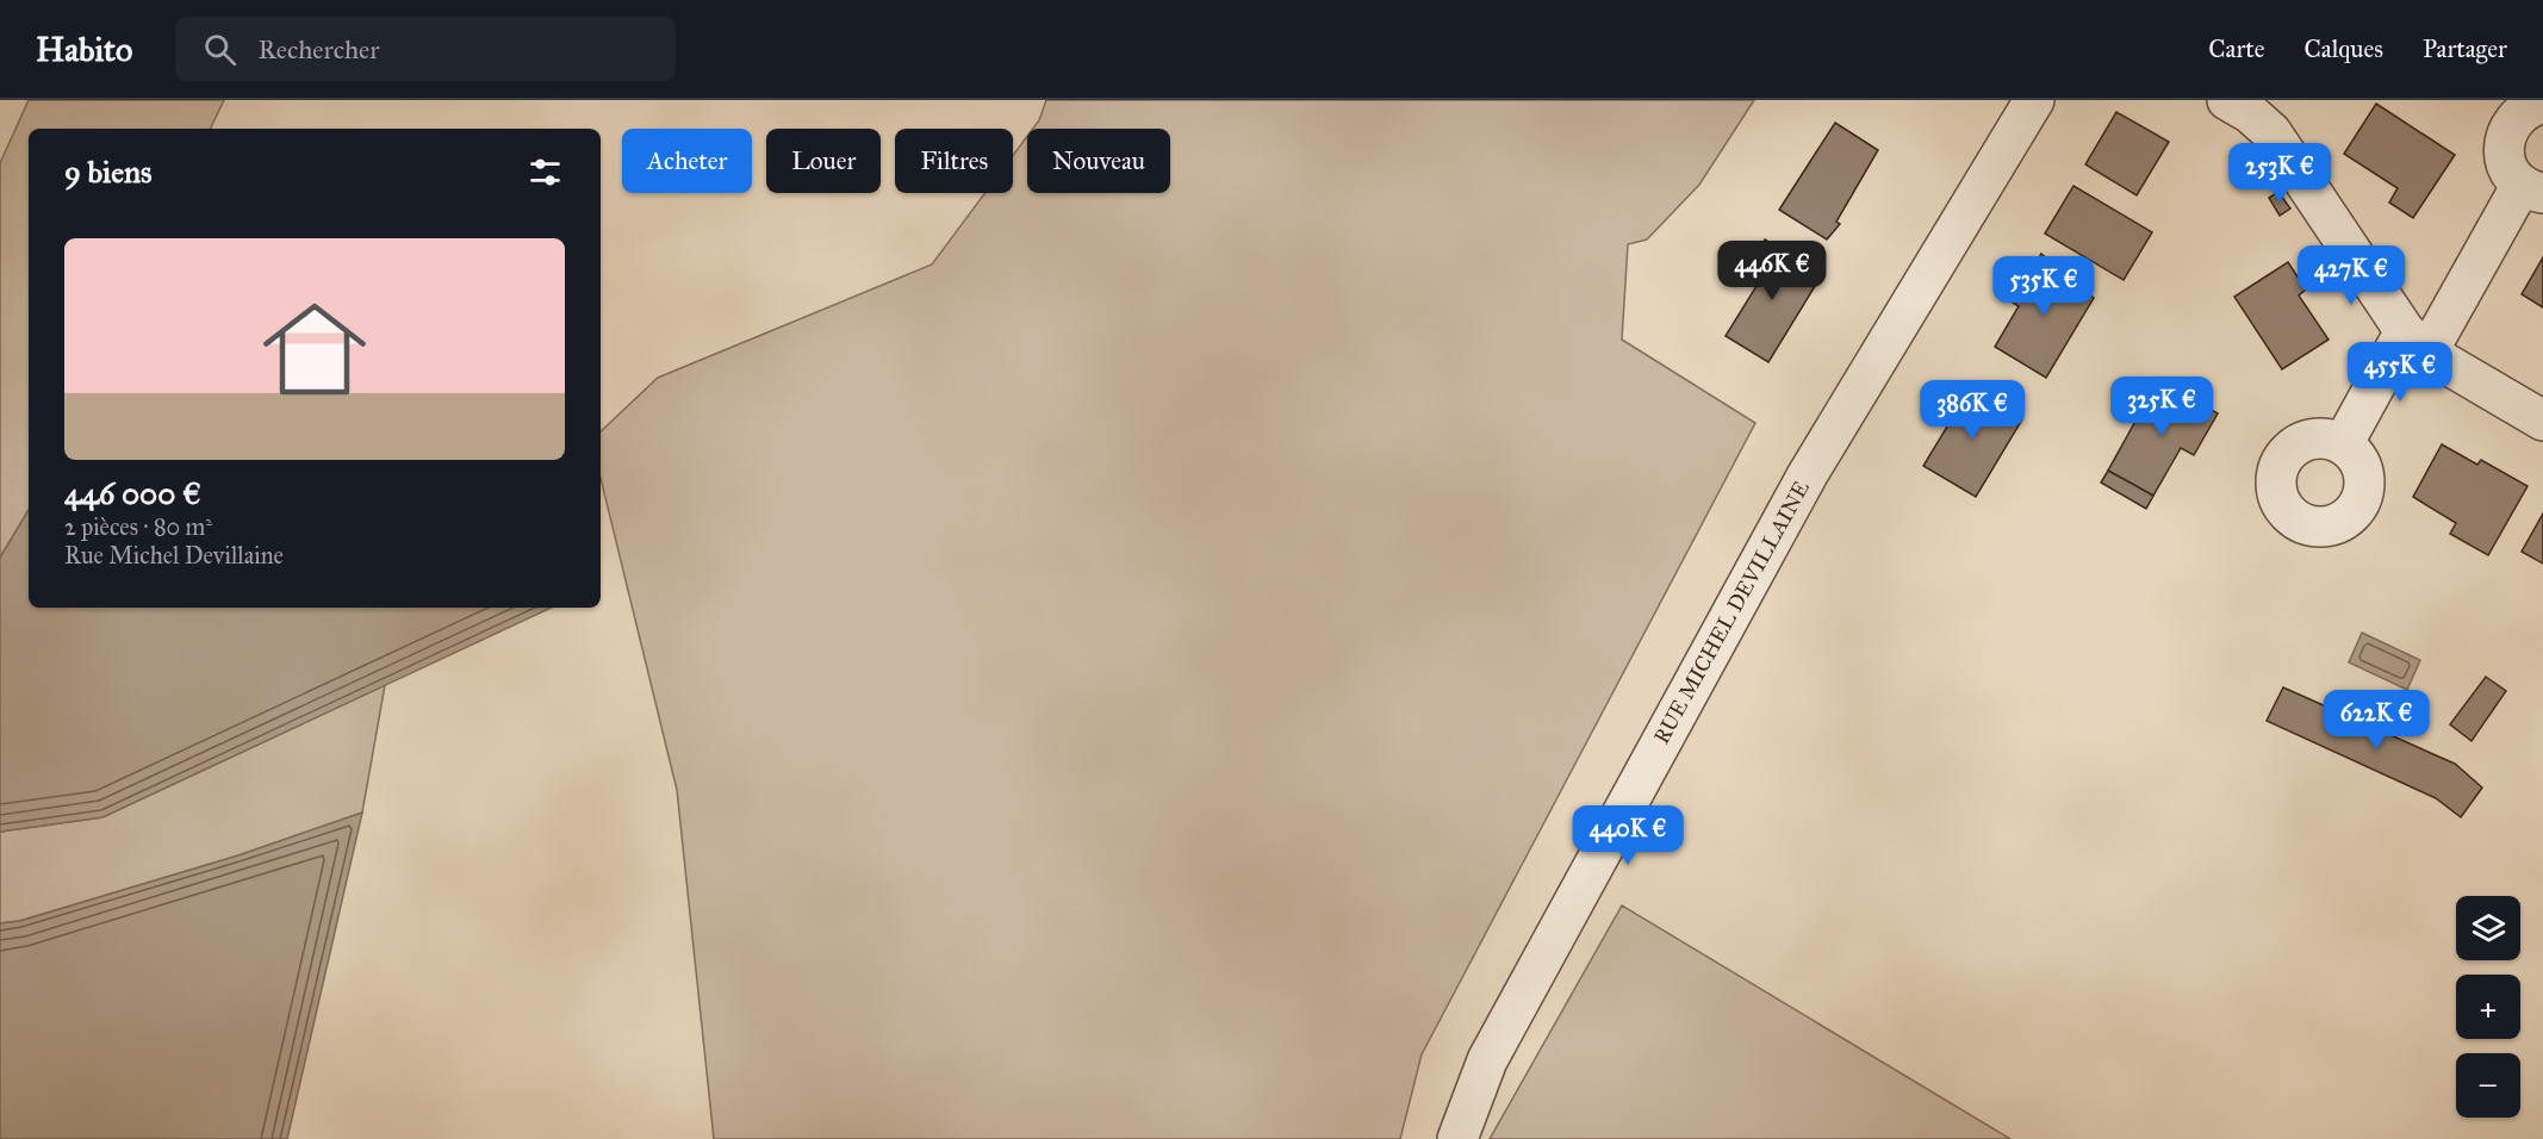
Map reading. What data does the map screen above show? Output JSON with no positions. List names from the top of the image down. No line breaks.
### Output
{"streets":{"street":["RUE MICHEL DEVILLAINE"]},"page":{"header":"Habito","search":"Rechercher","nav":["Carte","Calques","Partager"],"chip":["Acheter","Louer","Filtres","Nouveau"],"heading":"9 biens","price":["253K €","446K €","427K €","535K €","455K €","325K €","386K €","622K €","440K €"],"list":[{"name":"446 000 €","note":"2 pièces · 80 m² · Rue Michel Devillaine"}],"map_buttons":["+","−"]}}
